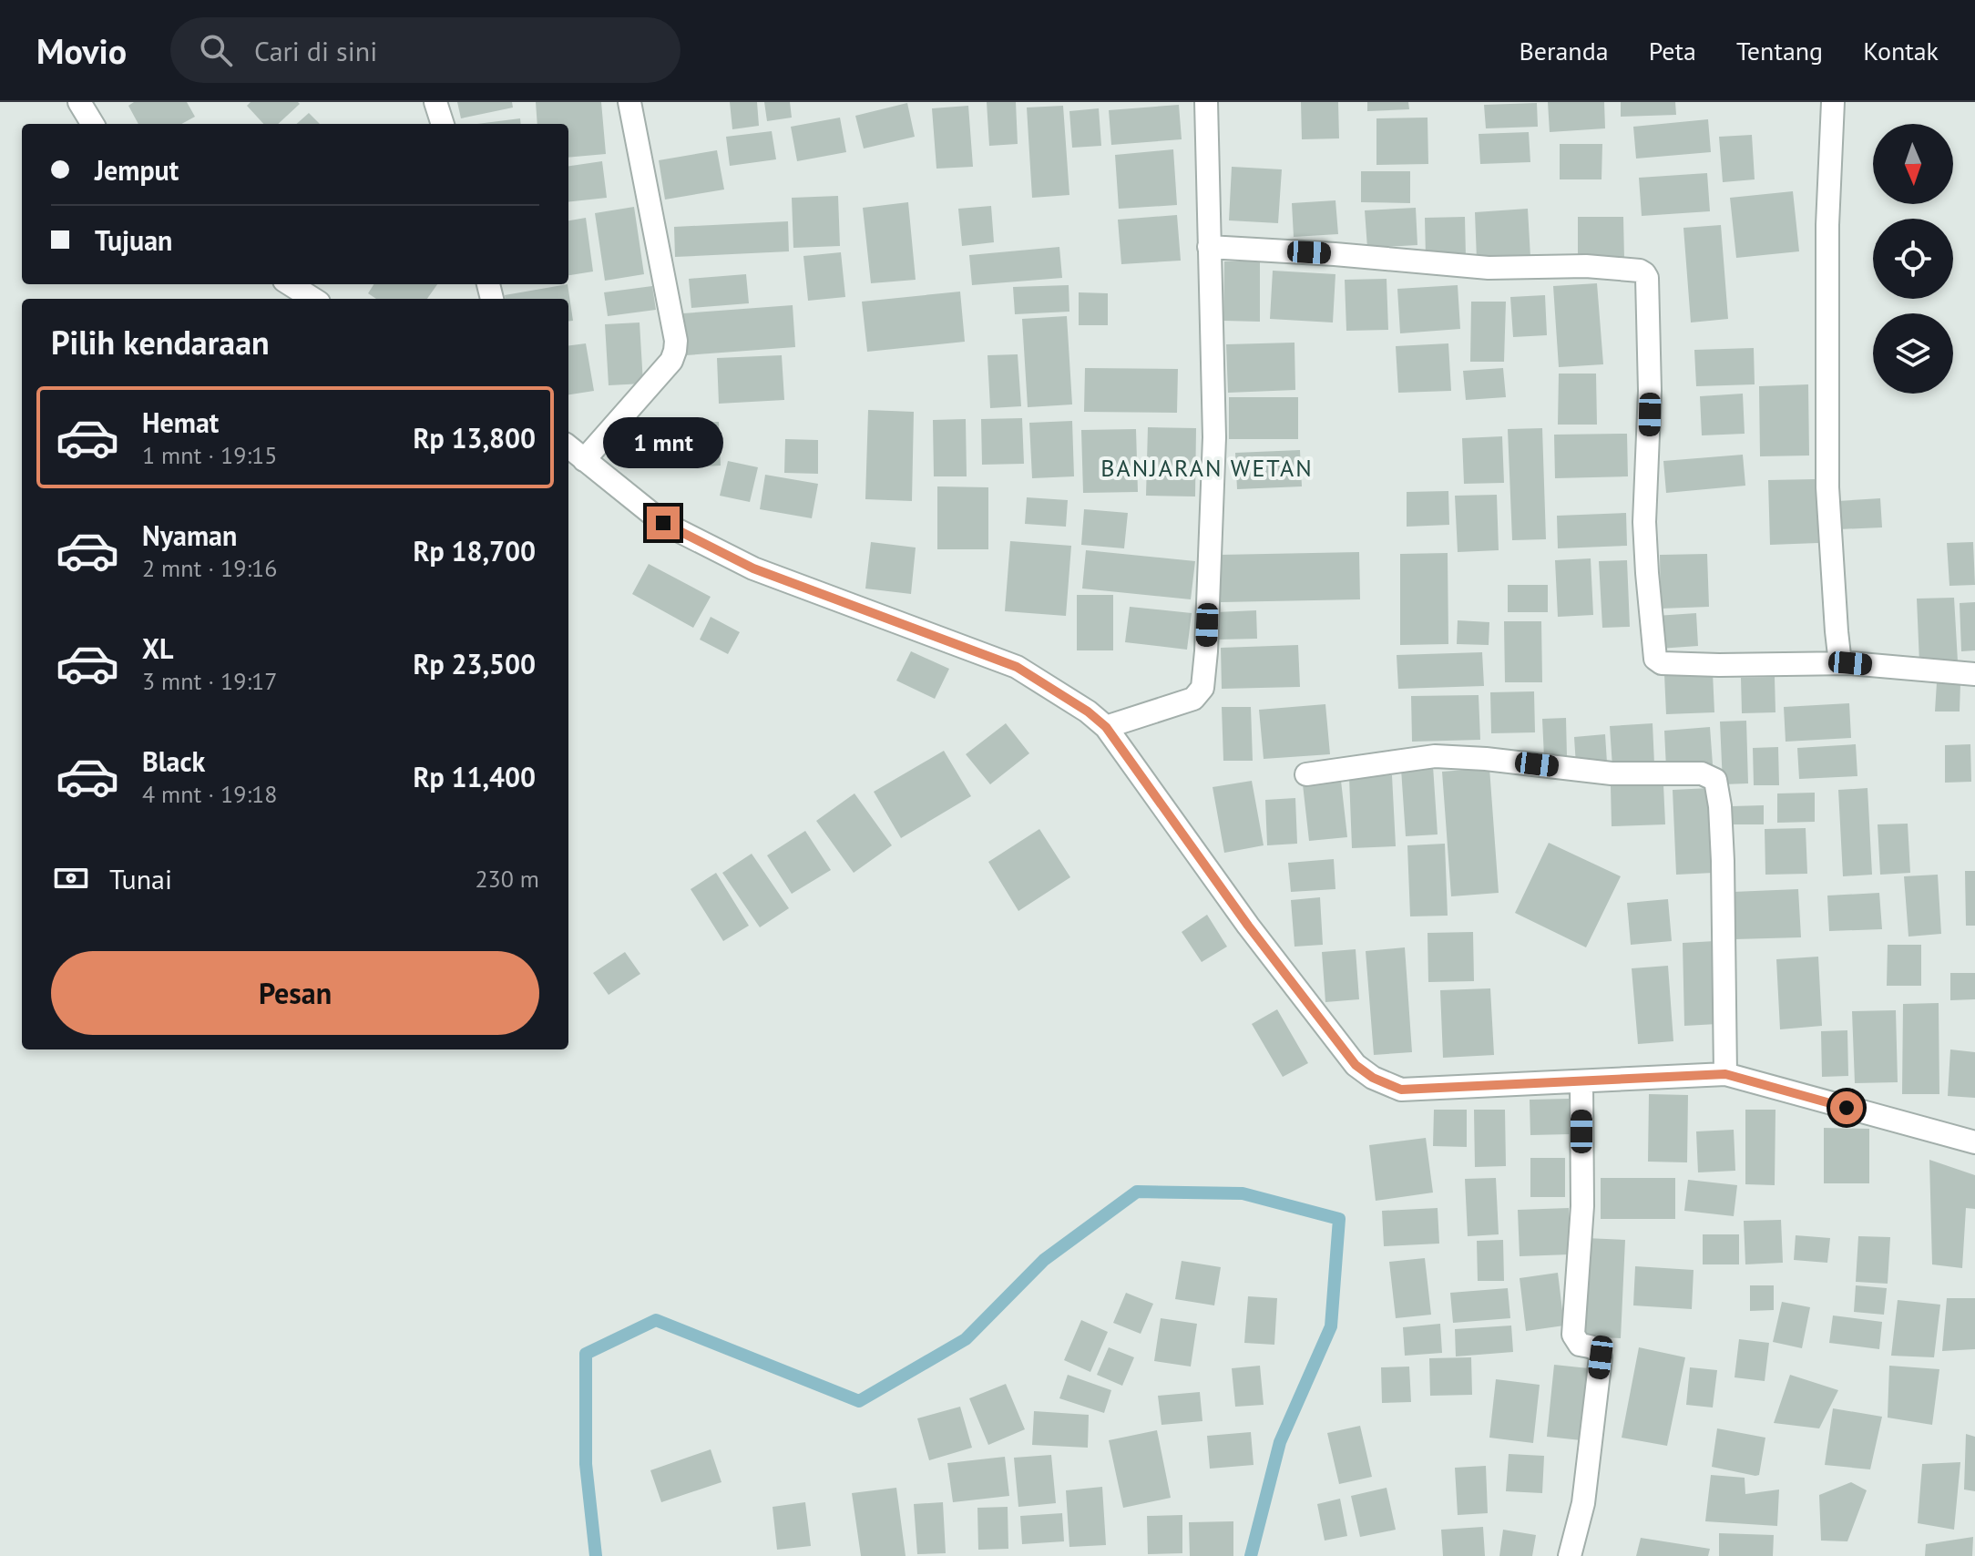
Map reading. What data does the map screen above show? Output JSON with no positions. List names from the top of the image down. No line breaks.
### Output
{"districts":["BANJARAN WETAN"],"north":"bottom","page":{"header":"Movio","search":"Cari di sini","nav":["Beranda","Peta","Tentang","Kontak"],"banner":["Jemput","Tujuan"],"heading":"Pilih kendaraan","list":[{"name":"Hemat","note":"1 mnt · 19:15","value":"Rp 13,800"},{"name":"Nyaman","note":"2 mnt · 19:16","value":"Rp 18,700"},{"name":"XL","note":"3 mnt · 19:17","value":"Rp 23,500"},{"name":"Black","note":"4 mnt · 19:18","value":"Rp 11,400"}],"bubble":"1 mnt","pay":["Tunai","230 m"],"buttons":"Pesan"}}
